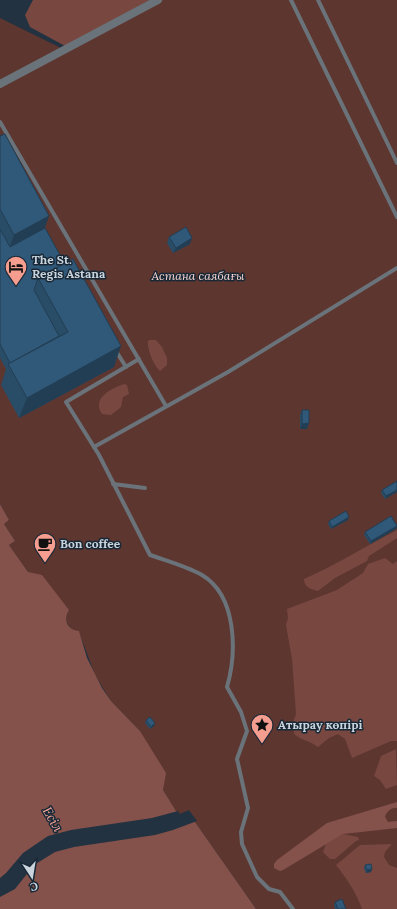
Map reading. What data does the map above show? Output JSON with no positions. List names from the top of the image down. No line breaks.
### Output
{"water":["Есіл"],"parks":["Астана саябағы"],"places":{"hotel":["The St. Regis Astana"],"cafe":["Bon coffee"],"place":["Атырау көпірі"]},"north":"bottom"}
